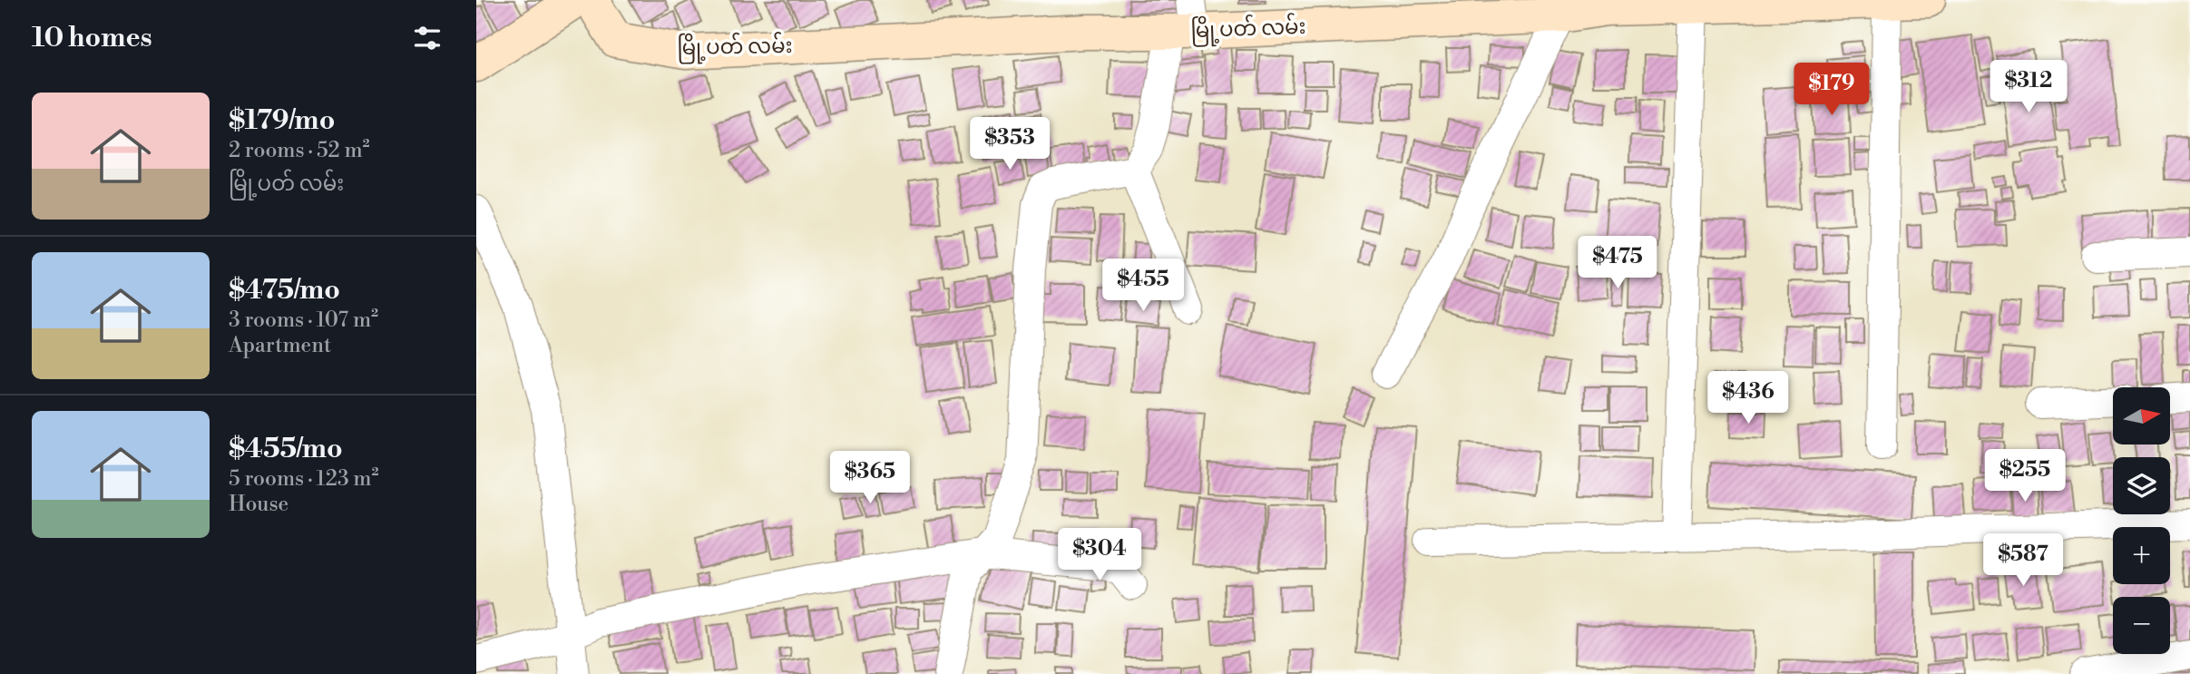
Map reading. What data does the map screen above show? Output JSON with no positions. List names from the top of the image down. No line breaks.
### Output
{"streets":{"street":["မြို့ပတ် လမ်း"]},"north":"right","page":{"heading":"10 homes","price":["$312","$179","$353","$475","$455","$436","$255","$365","$304","$587"],"list":[{"name":"$179/mo","note":"2 rooms · 52 m² · မြို့ပတ် လမ်း"},{"name":"$475/mo","note":"3 rooms · 107 m² · Apartment"},{"name":"$455/mo","note":"5 rooms · 123 m² · House"}],"map_buttons":["+","−"]}}
